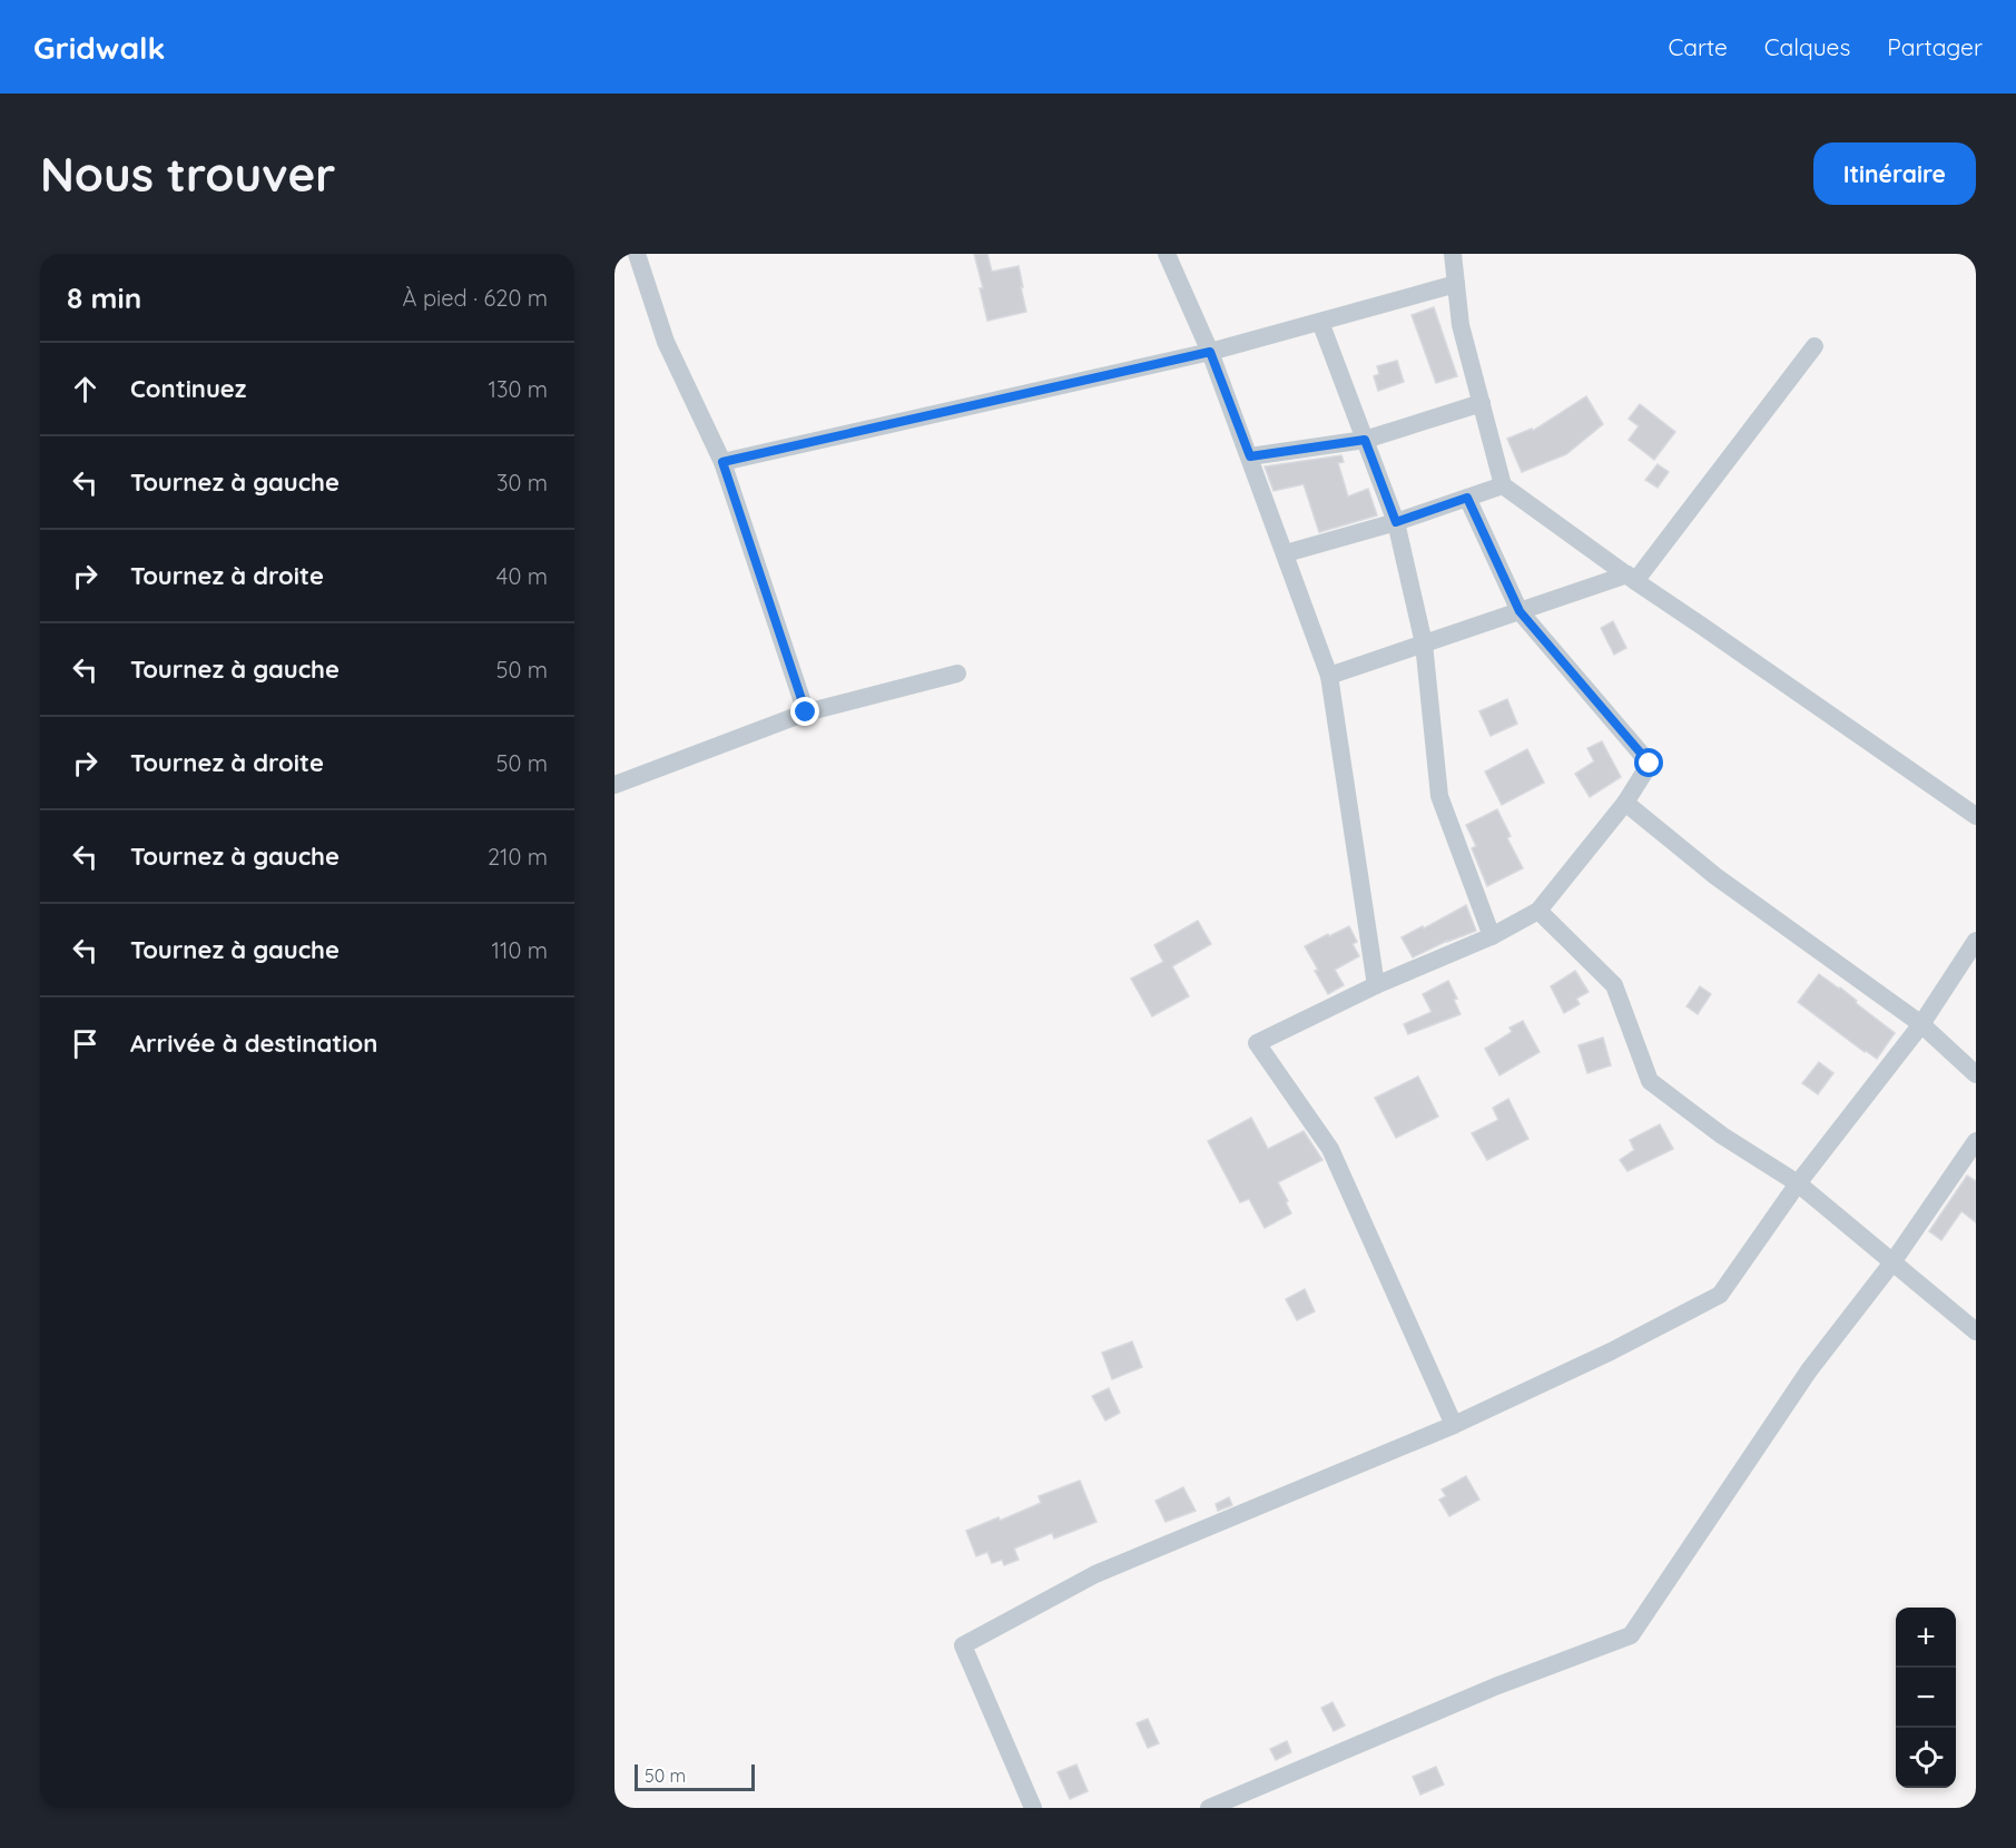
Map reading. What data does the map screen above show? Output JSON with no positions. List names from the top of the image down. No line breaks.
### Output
{"scale_bar":"50 m","page":{"header":"Gridwalk","nav":["Carte","Calques","Partager"],"buttons":"Itinéraire","title":"Nous trouver","heading":["8 min","À pied · 620 m"],"list":[["Continuez","130 m"],["Tournez à gauche","30 m"],["Tournez à droite","40 m"],["Tournez à gauche","50 m"],["Tournez à droite","50 m"],["Tournez à gauche","210 m"],["Tournez à gauche","110 m"],"Arrivée à destination"],"map_buttons":["+","−"],"scale":"50 m"}}
